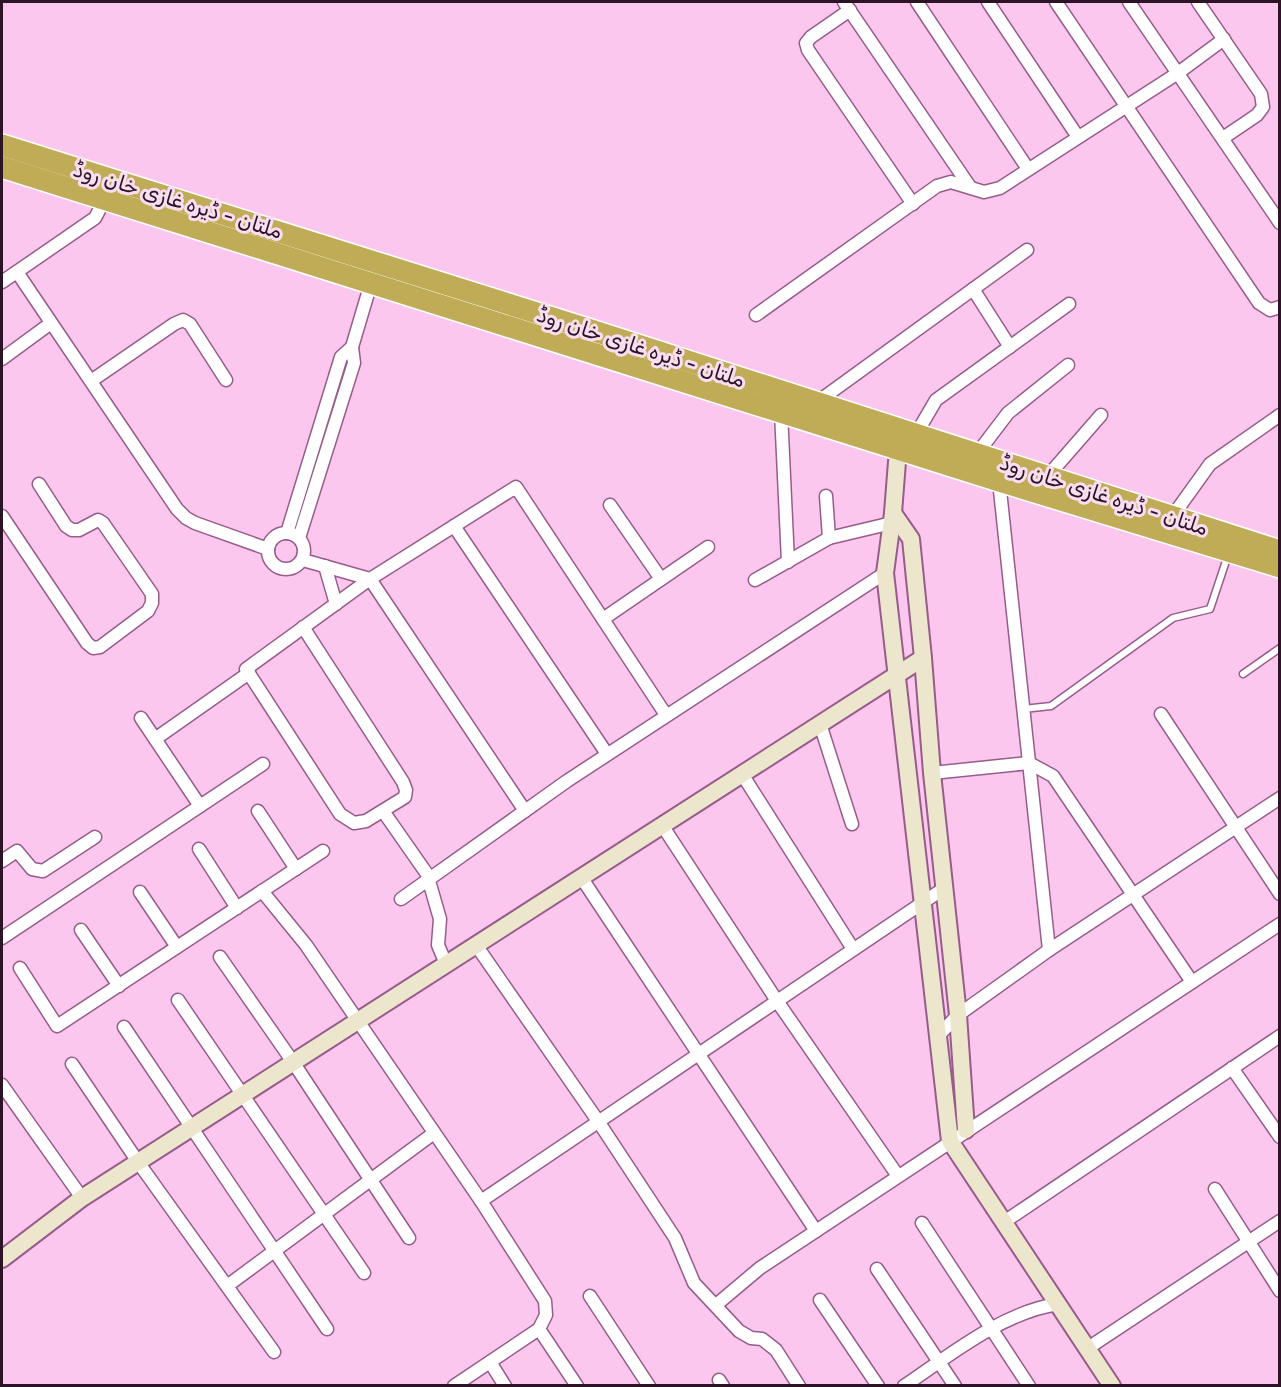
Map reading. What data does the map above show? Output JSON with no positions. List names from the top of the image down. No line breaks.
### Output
{"streets":{"highway":["ملتان - ڈیرہ غازی خان روڈ"]}}
